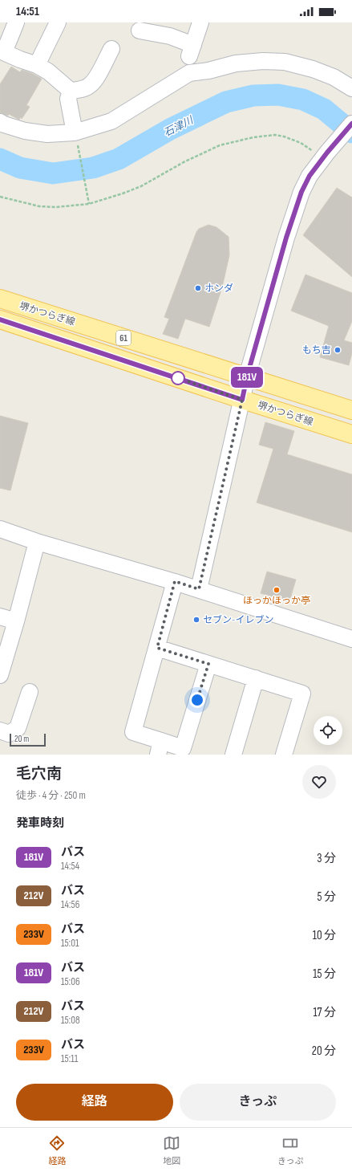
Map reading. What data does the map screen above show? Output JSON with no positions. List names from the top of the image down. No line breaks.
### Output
{"streets":{"main road":["堺かつらぎ線","61"]},"water":["石津川"],"places":["ホンダ","もち吉","ほっかほっか亭","セブン-イレブン"],"lines":["bus line 181V"],"scale_bar":"20 m","page":{"status":"14:51","on_map":"181V","scale":"20 m","heading":[["毛穴南","徒歩 · 4 分 · 250 m"],"発車時刻"],"list":[{"mark":"181V","name":"バス","note":"14:54","value":"3 分"},{"mark":"212V","name":"バス","note":"14:56","value":"5 分"},{"mark":"233V","name":"バス","note":"15:01","value":"10 分"},{"mark":"181V","name":"バス","note":"15:06","value":"15 分"},{"mark":"212V","name":"バス","note":"15:08","value":"17 分"},{"mark":"233V","name":"バス","note":"15:11","value":"20 分"}],"buttons":["経路","きっぷ"],"tabs":["経路","地図","きっぷ"]}}
